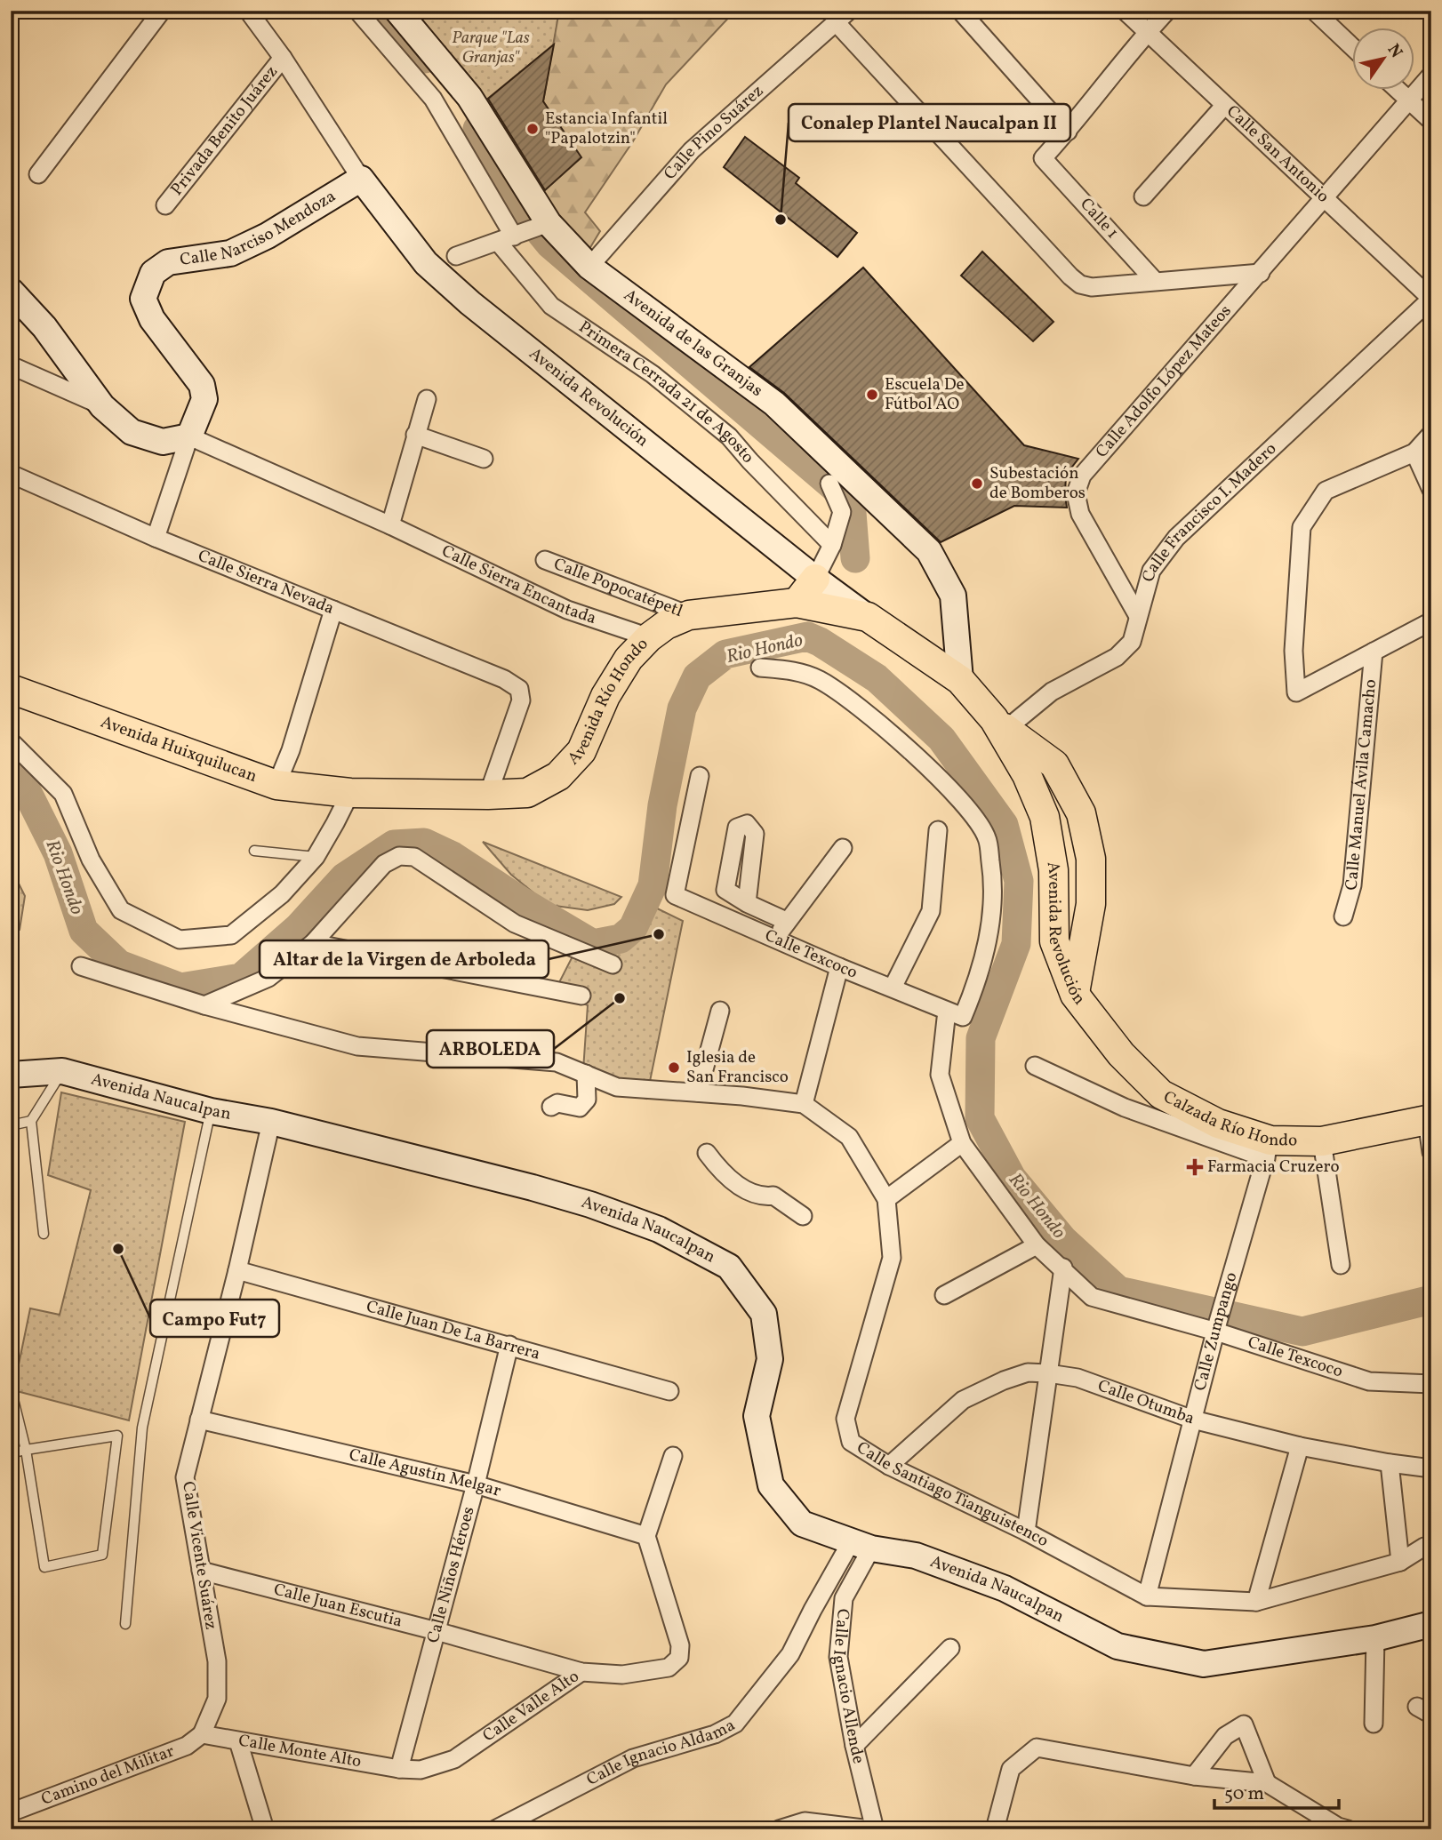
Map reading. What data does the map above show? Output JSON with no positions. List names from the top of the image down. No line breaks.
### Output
{"streets":{"main road":["Calle Narciso Mendoza","Avenida de las Granjas","Avenida Revolución","Avenida Río Hondo","Avenida Huixquilucan","Avenida Naucalpan","Calzada Río Hondo"],"street":["Privada Benito Juárez","Calle Pino Suárez","Calle San Antonio","Calle 1","Calle Adolfo López Mateos","Primera Cerrada 21 de Agosto","Calle Francisco I. Madero","Calle Sierra Nevada","Calle Sierra Encantada","Calle Popocatépetl","Calle Manuel Ávila Camacho","Calle Texcoco","Calle Juan De La Barrera","Calle Zumpango","Calle Otumba","Calle Agustín Melgar","Calle Santiago Tianguistenco","Calle Vicente Suárez","Calle Niños Héroes","Calle Juan Escutia","Calle Ignacio Allende","Calle Valle Alto","Calle Ignacio Aldama","Calle Monte Alto","Camino del Militar"]},"crossings":[["Privada Benito Juárez","Avenida Revolución"],["Calle Pino Suárez","Avenida de las Granjas"],["Calle San Antonio","Calle Adolfo López Mateos"],["Calle San Antonio","Calle Francisco I. Madero"],["Calle Narciso Mendoza","Avenida Revolución"],["Calle Narciso Mendoza","Calle Sierra Encantada"],["Avenida de las Granjas","Primera Cerrada 21 de Agosto"],["Avenida de las Granjas","Avenida Revolución"],["Calle Adolfo López Mateos","Calle Francisco I. Madero"],["Avenida Revolución","Calle Francisco I. Madero"],["Avenida Revolución","Avenida Río Hondo"],["Avenida Revolución","Calzada Río Hondo"],["Calle Sierra Nevada","Avenida Río Hondo"],["Calle Sierra Encantada","Avenida Río Hondo"],["Calle Popocatépetl","Avenida Río Hondo"],["Avenida Río Hondo","Avenida Huixquilucan"],["Calle Texcoco","Calle Zumpango"],["Avenida Naucalpan","Calle Vicente Suárez"],["Avenida Naucalpan","Calle Ignacio Allende"],["Avenida Naucalpan","Calle Ignacio Aldama"],["Calzada Río Hondo","Calle Zumpango"],["Calle Juan De La Barrera","Calle Vicente Suárez"],["Calle Juan De La Barrera","Calle Niños Héroes"],["Calle Zumpango","Calle Otumba"],["Calle Zumpango","Calle Santiago Tianguistenco"],["Calle Otumba","Calle Santiago Tianguistenco"],["Calle Agustín Melgar","Calle Vicente Suárez"],["Calle Agustín Melgar","Calle Niños Héroes"],["Calle Agustín Melgar","Calle Valle Alto"],["Calle Vicente Suárez","Calle Juan Escutia"],["Calle Vicente Suárez","Calle Monte Alto"],["Calle Vicente Suárez","Camino del Militar"],["Calle Niños Héroes","Calle Juan Escutia"],["Calle Niños Héroes","Calle Valle Alto"],["Calle Niños Héroes","Calle Monte Alto"],["Calle Juan Escutia","Calle Valle Alto"],["Calle Ignacio Allende","Calle Ignacio Aldama"],["Calle Valle Alto","Calle Monte Alto"],["Calle Monte Alto","Camino del Militar"]],"water":["Rio Hondo"],"parks":["Parque \"Las Granjas\""],"places":{"other":["Estancia Infantil \"Papalotzin\"","Conalep Plantel Naucalpan II","Escuela De Fútbol AO","Subestación de Bomberos","Altar de la Virgen de Arboleda","ARBOLEDA","Iglesia de San Francisco","Campo Fut7"],"health":["Farmacia Cruzero"]},"scale_bar":"50 m","north":"top right"}
